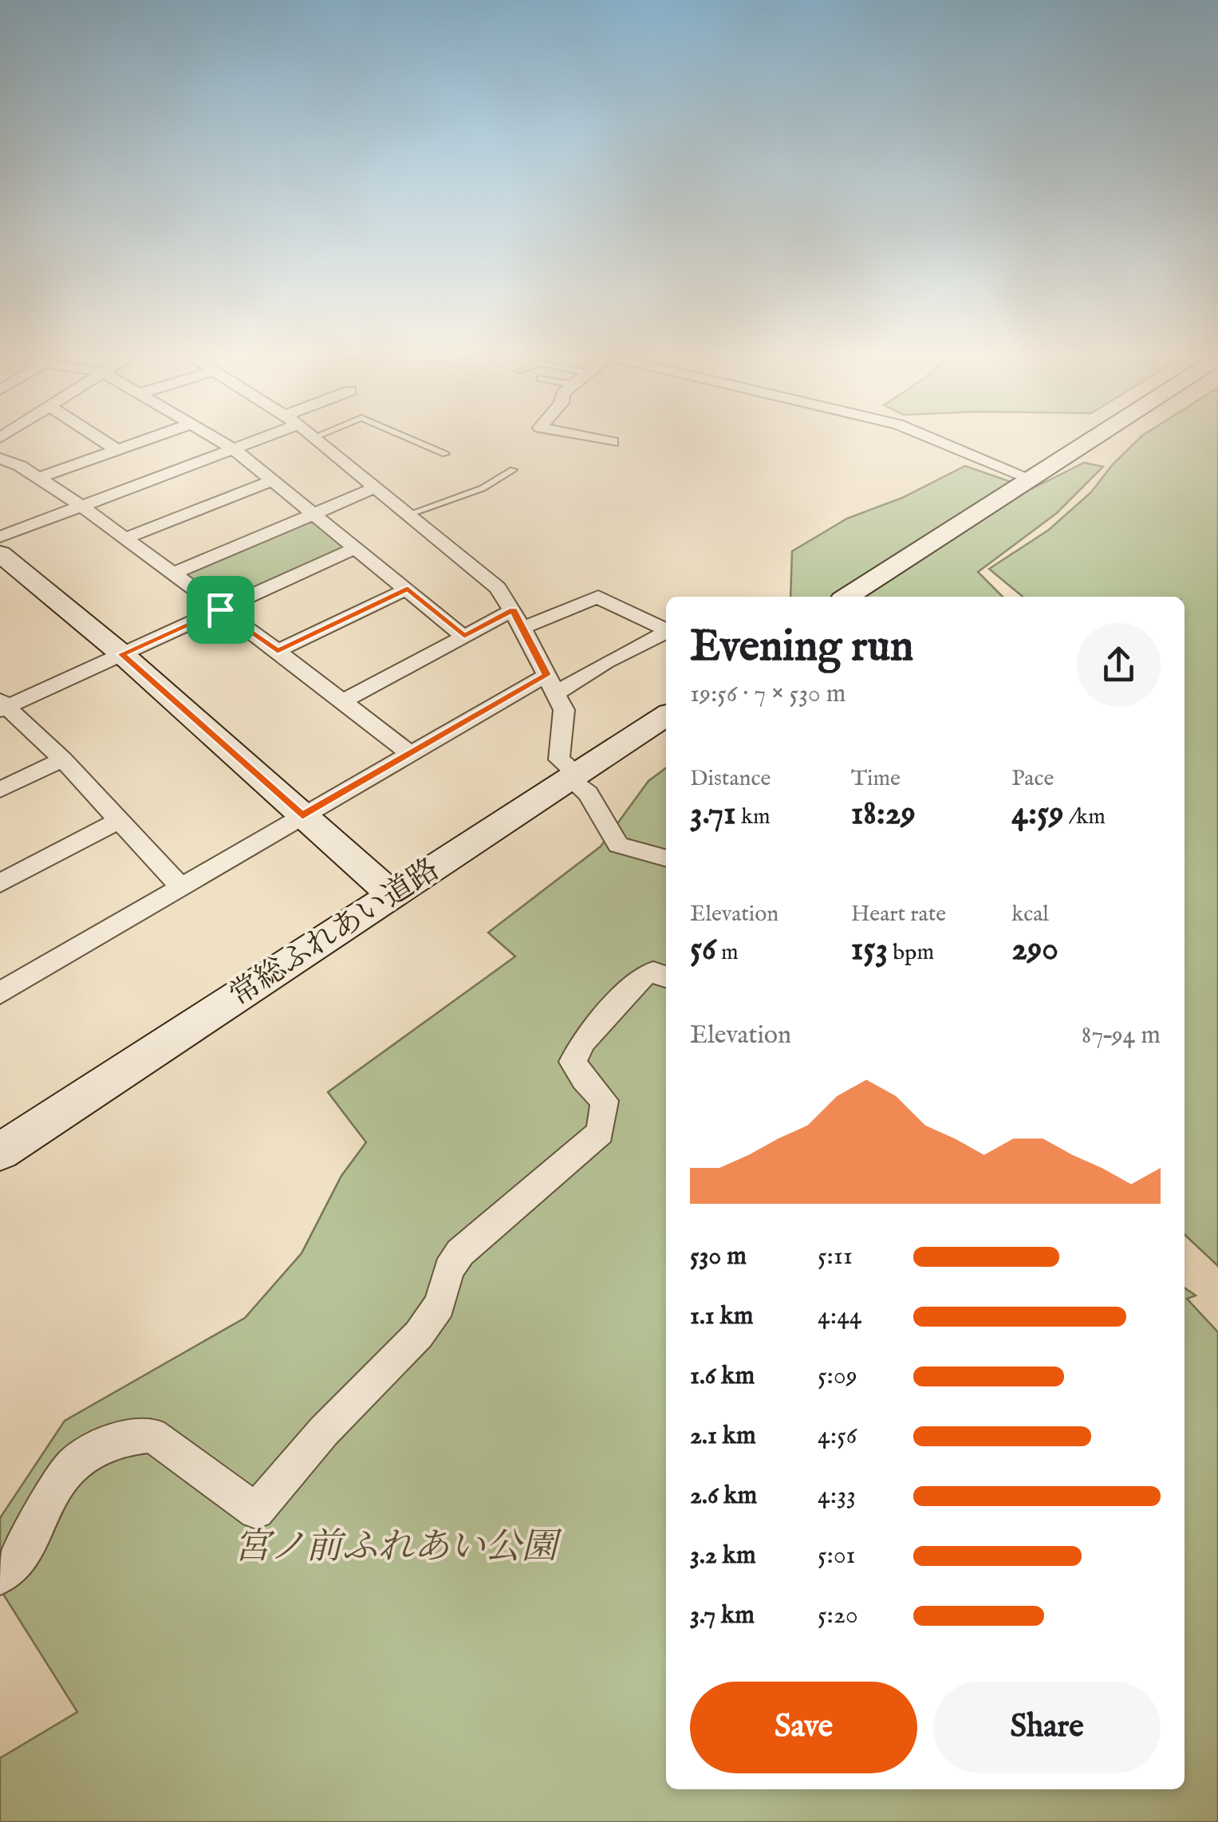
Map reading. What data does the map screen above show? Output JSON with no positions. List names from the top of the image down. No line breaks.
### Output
{"streets":{"street":["常総ふれあい道路"]},"parks":["宮ノ前ふれあい公園"],"page":{"heading":["Evening run","19:56 · 7 × 530 m"],"stats":[["Distance","3.71 km"],["Time","18:29"],["Pace","4:59 /km"],["Elevation","56 m"],["Heart rate","153 bpm"],["kcal","290"]],"chart":["Elevation","87–94 m"],"list":[{"name":"530 m","note":"5:11"},{"name":"1.1 km","note":"4:44"},{"name":"1.6 km","note":"5:09"},{"name":"2.1 km","note":"4:56"},{"name":"2.6 km","note":"4:33"},{"name":"3.2 km","note":"5:01"},{"name":"3.7 km","note":"5:20"}],"buttons":["Save","Share"]}}
